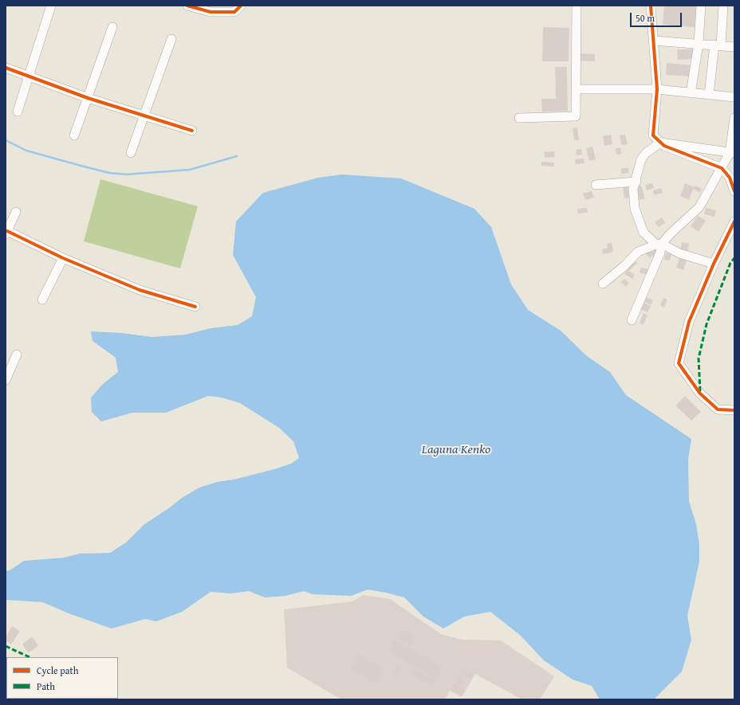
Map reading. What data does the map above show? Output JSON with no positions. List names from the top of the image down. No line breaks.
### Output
{"water":["Laguna Kenko"],"legend":["Cycle path","Path"],"scale_bar":"50 m"}
